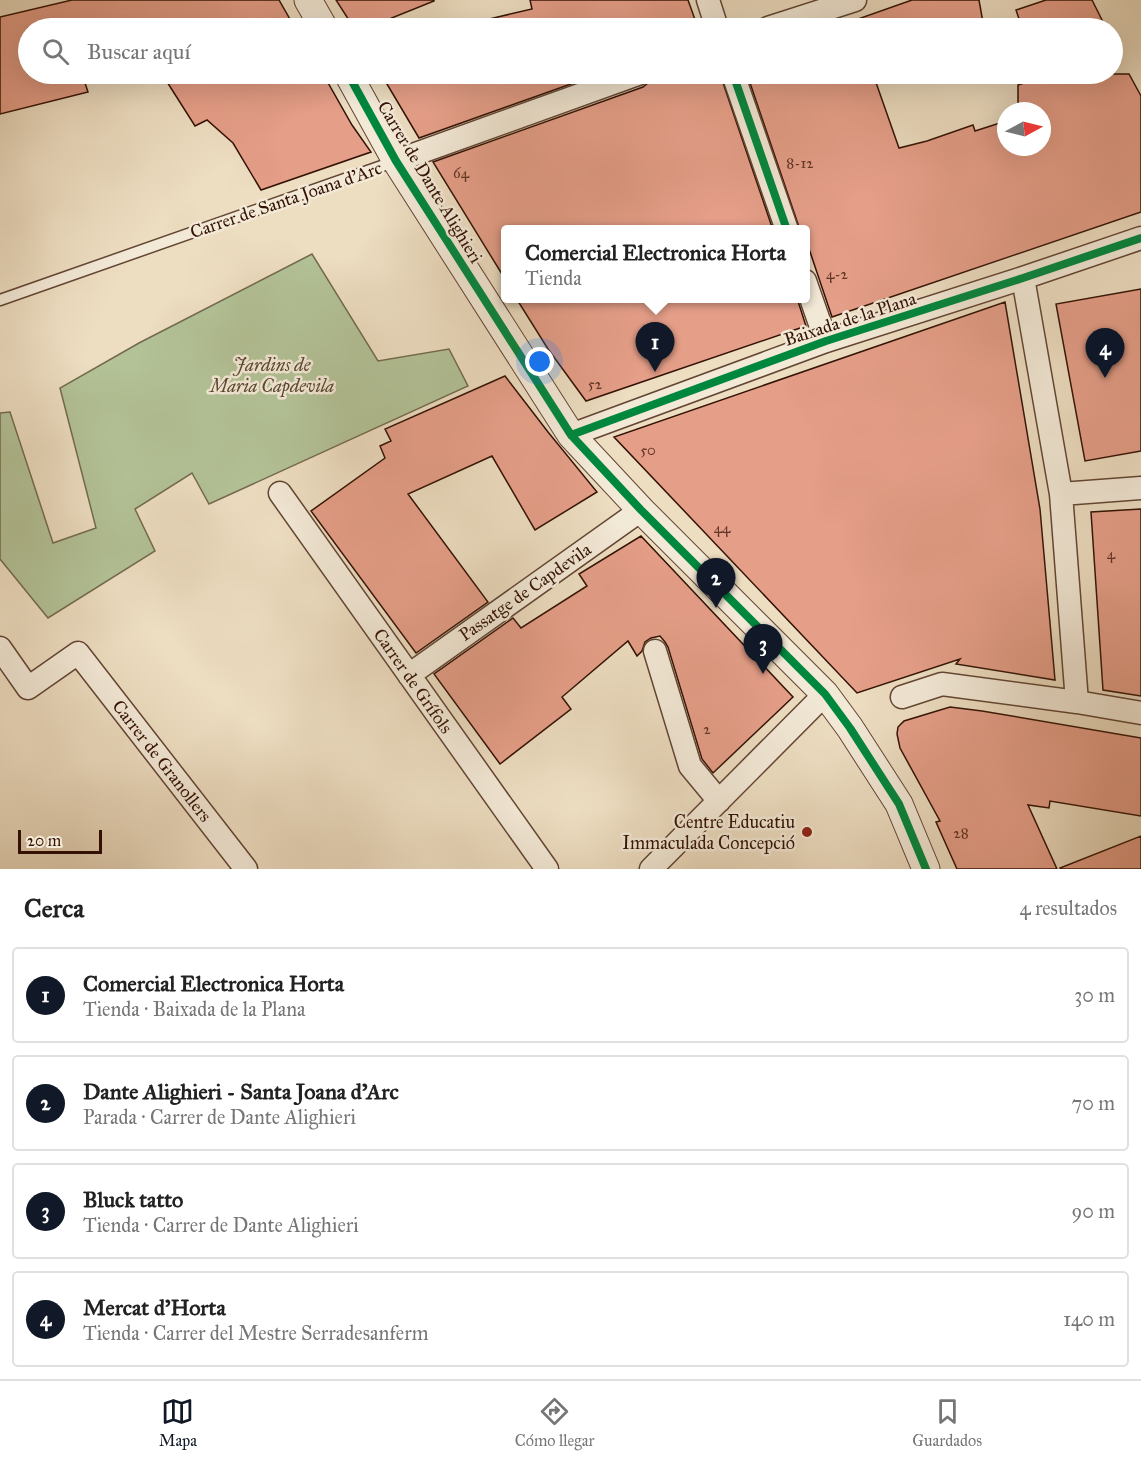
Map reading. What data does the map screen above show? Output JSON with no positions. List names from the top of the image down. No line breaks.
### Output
{"streets":{"street":["Carrer de Dante Alighieri","Carrer de Santa Joana d'Arc","Baixada de la Plana","Passatge de Capdevila","Carrer de Grífols","Carrer de Granollers"]},"crossings":[["Carrer de Dante Alighieri","Carrer de Santa Joana d'Arc"],["Carrer de Dante Alighieri","Baixada de la Plana"],["Carrer de Dante Alighieri","Passatge de Capdevila"],["Passatge de Capdevila","Carrer de Grífols"]],"parks":["Jardins de Maria Capdevila"],"places":["Centre Educatiu Immaculada Concepció"],"house_numbers":["8-12","64","4-2","52","50","44","4","2","28"],"scale_bar":"20 m","north":"right","page":{"search":"Buscar aquí","popup":["Comercial Electronica Horta","Tienda"],"pins":["1","4","2","3"],"scale":"20 m","heading":["Cerca","4 resultados"],"list":[{"mark":"1","name":"Comercial Electronica Horta","note":"Tienda · Baixada de la Plana","value":"30 m"},{"mark":"2","name":"Dante Alighieri - Santa Joana d'Arc","note":"Parada · Carrer de Dante Alighieri","value":"70 m"},{"mark":"3","name":"Bluck tatto","note":"Tienda · Carrer de Dante Alighieri","value":"90 m"},{"mark":"4","name":"Mercat d'Horta","note":"Tienda · Carrer del Mestre Serradesanferm","value":"140 m"}],"nav":["Mapa","Cómo llegar","Guardados"]}}
